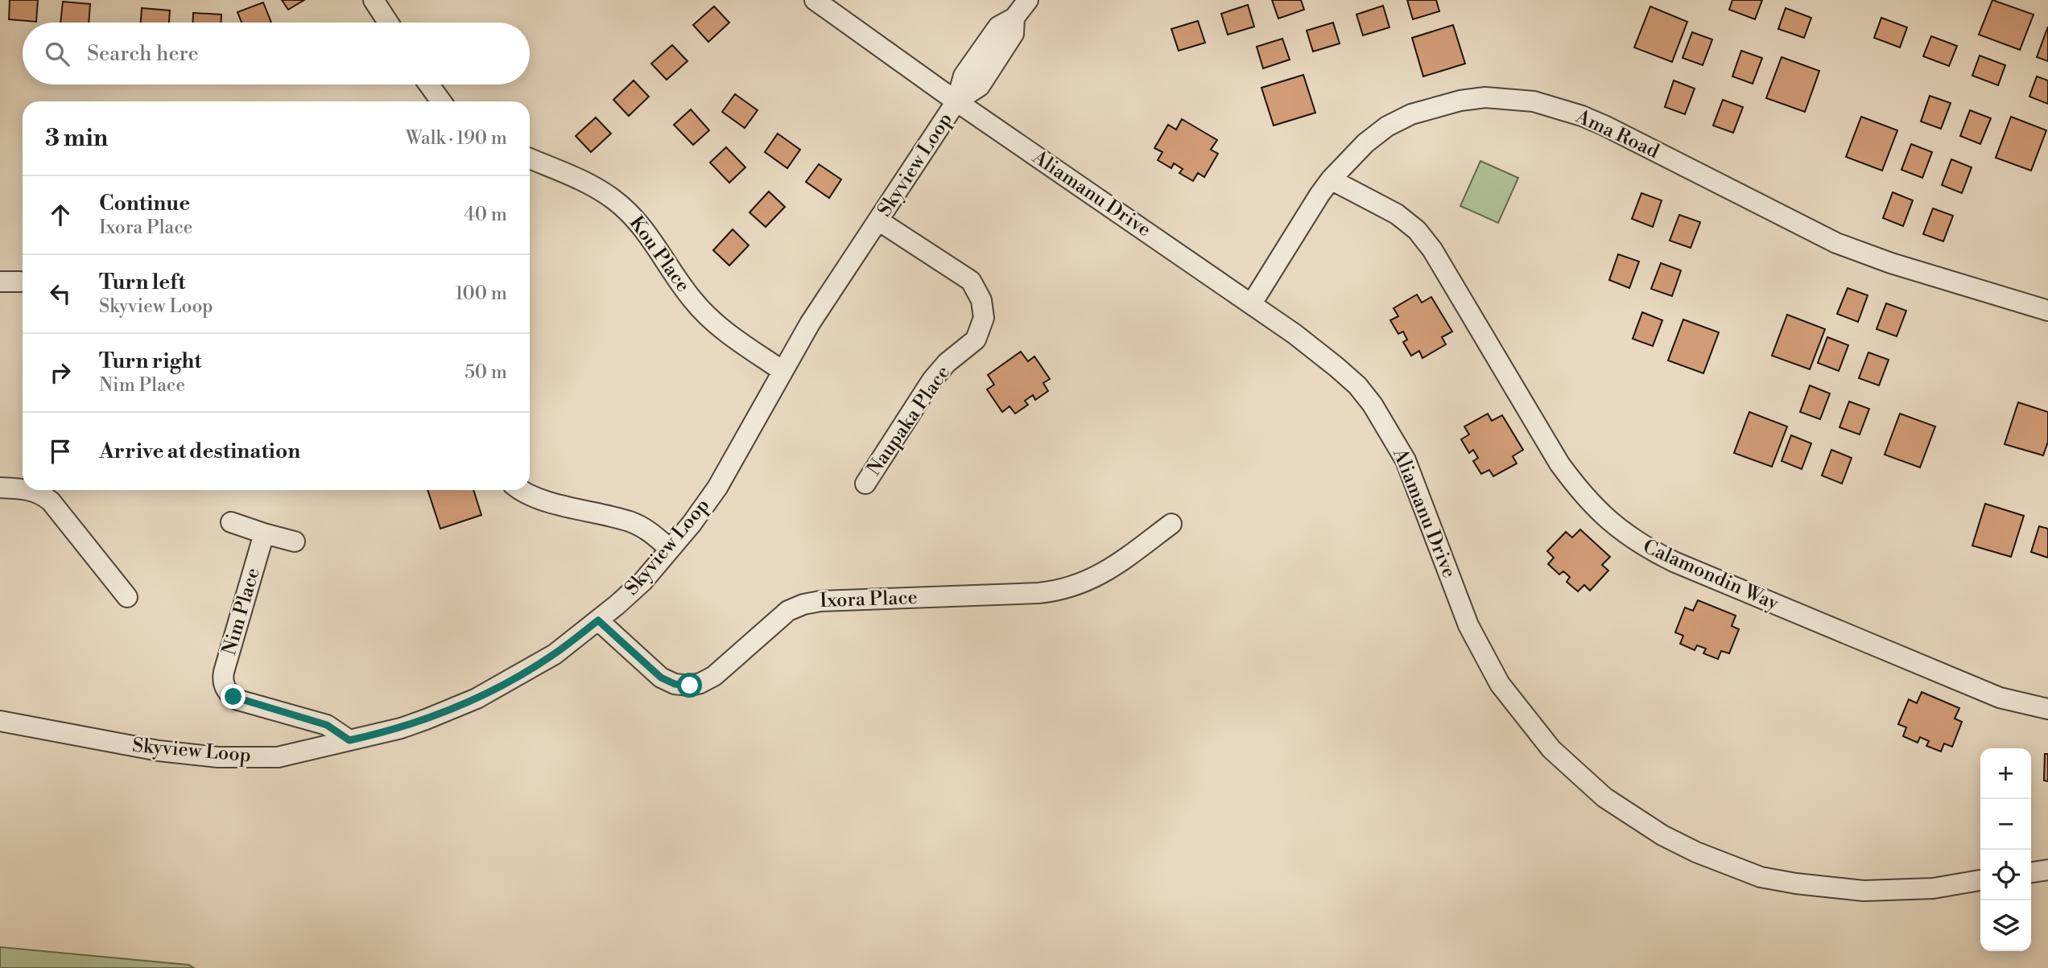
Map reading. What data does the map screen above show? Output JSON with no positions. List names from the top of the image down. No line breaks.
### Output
{"streets":{"street":["Ama Road","Skyview Loop","Aliamanu Drive","Kou Place","Naupaka Place","Calamondin Way","Ixora Place","Nim Place"]},"crossings":[["Ama Road","Aliamanu Drive"],["Ama Road","Calamondin Way"],["Skyview Loop","Aliamanu Drive"],["Skyview Loop","Kou Place"],["Skyview Loop","Naupaka Place"],["Skyview Loop","Ixora Place"],["Skyview Loop","Nim Place"]],"page":{"search":"Search here","heading":["3 min","Walk · 190 m"],"list":[["Continue","Ixora Place","40 m"],["Turn left","Skyview Loop","100 m"],["Turn right","Nim Place","50 m"],"Arrive at destination"],"map_buttons":["+","−"]}}
